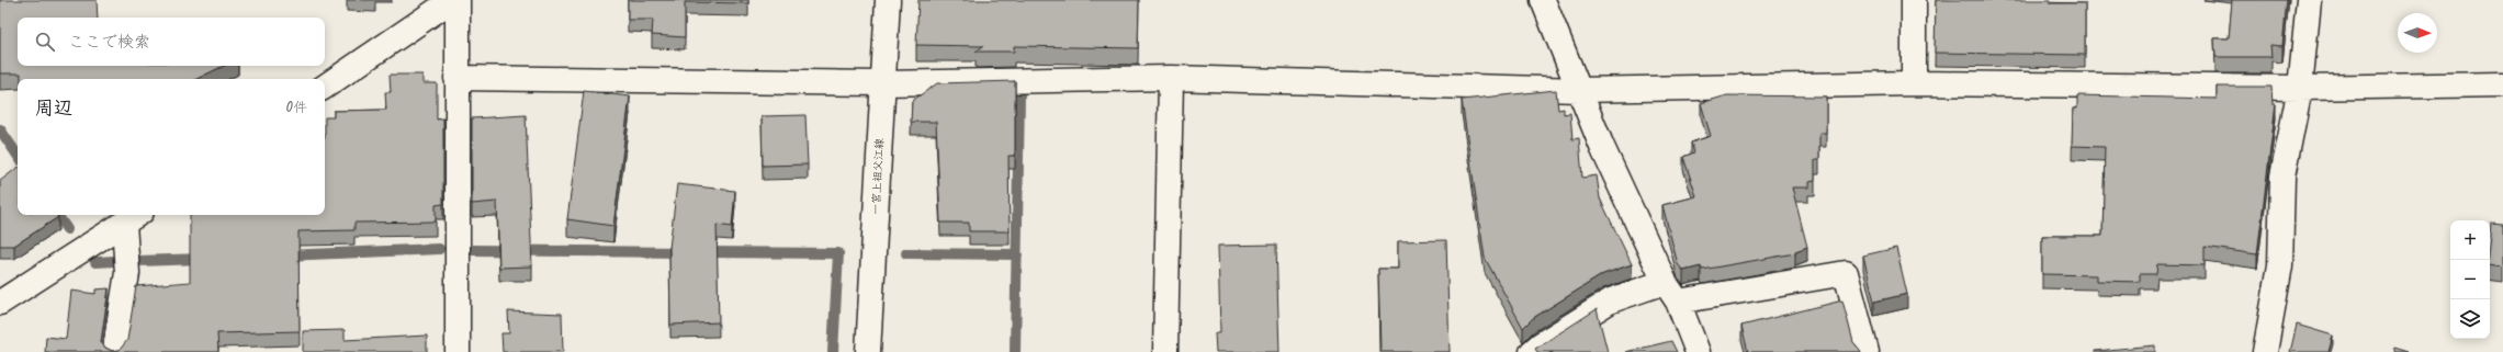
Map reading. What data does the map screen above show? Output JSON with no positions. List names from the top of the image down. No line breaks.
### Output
{"streets":{"street":["一宮上祖父江線"]},"north":"right","page":{"search":"ここで検索","heading":["周辺","0件"],"map_buttons":["+","−"]}}
